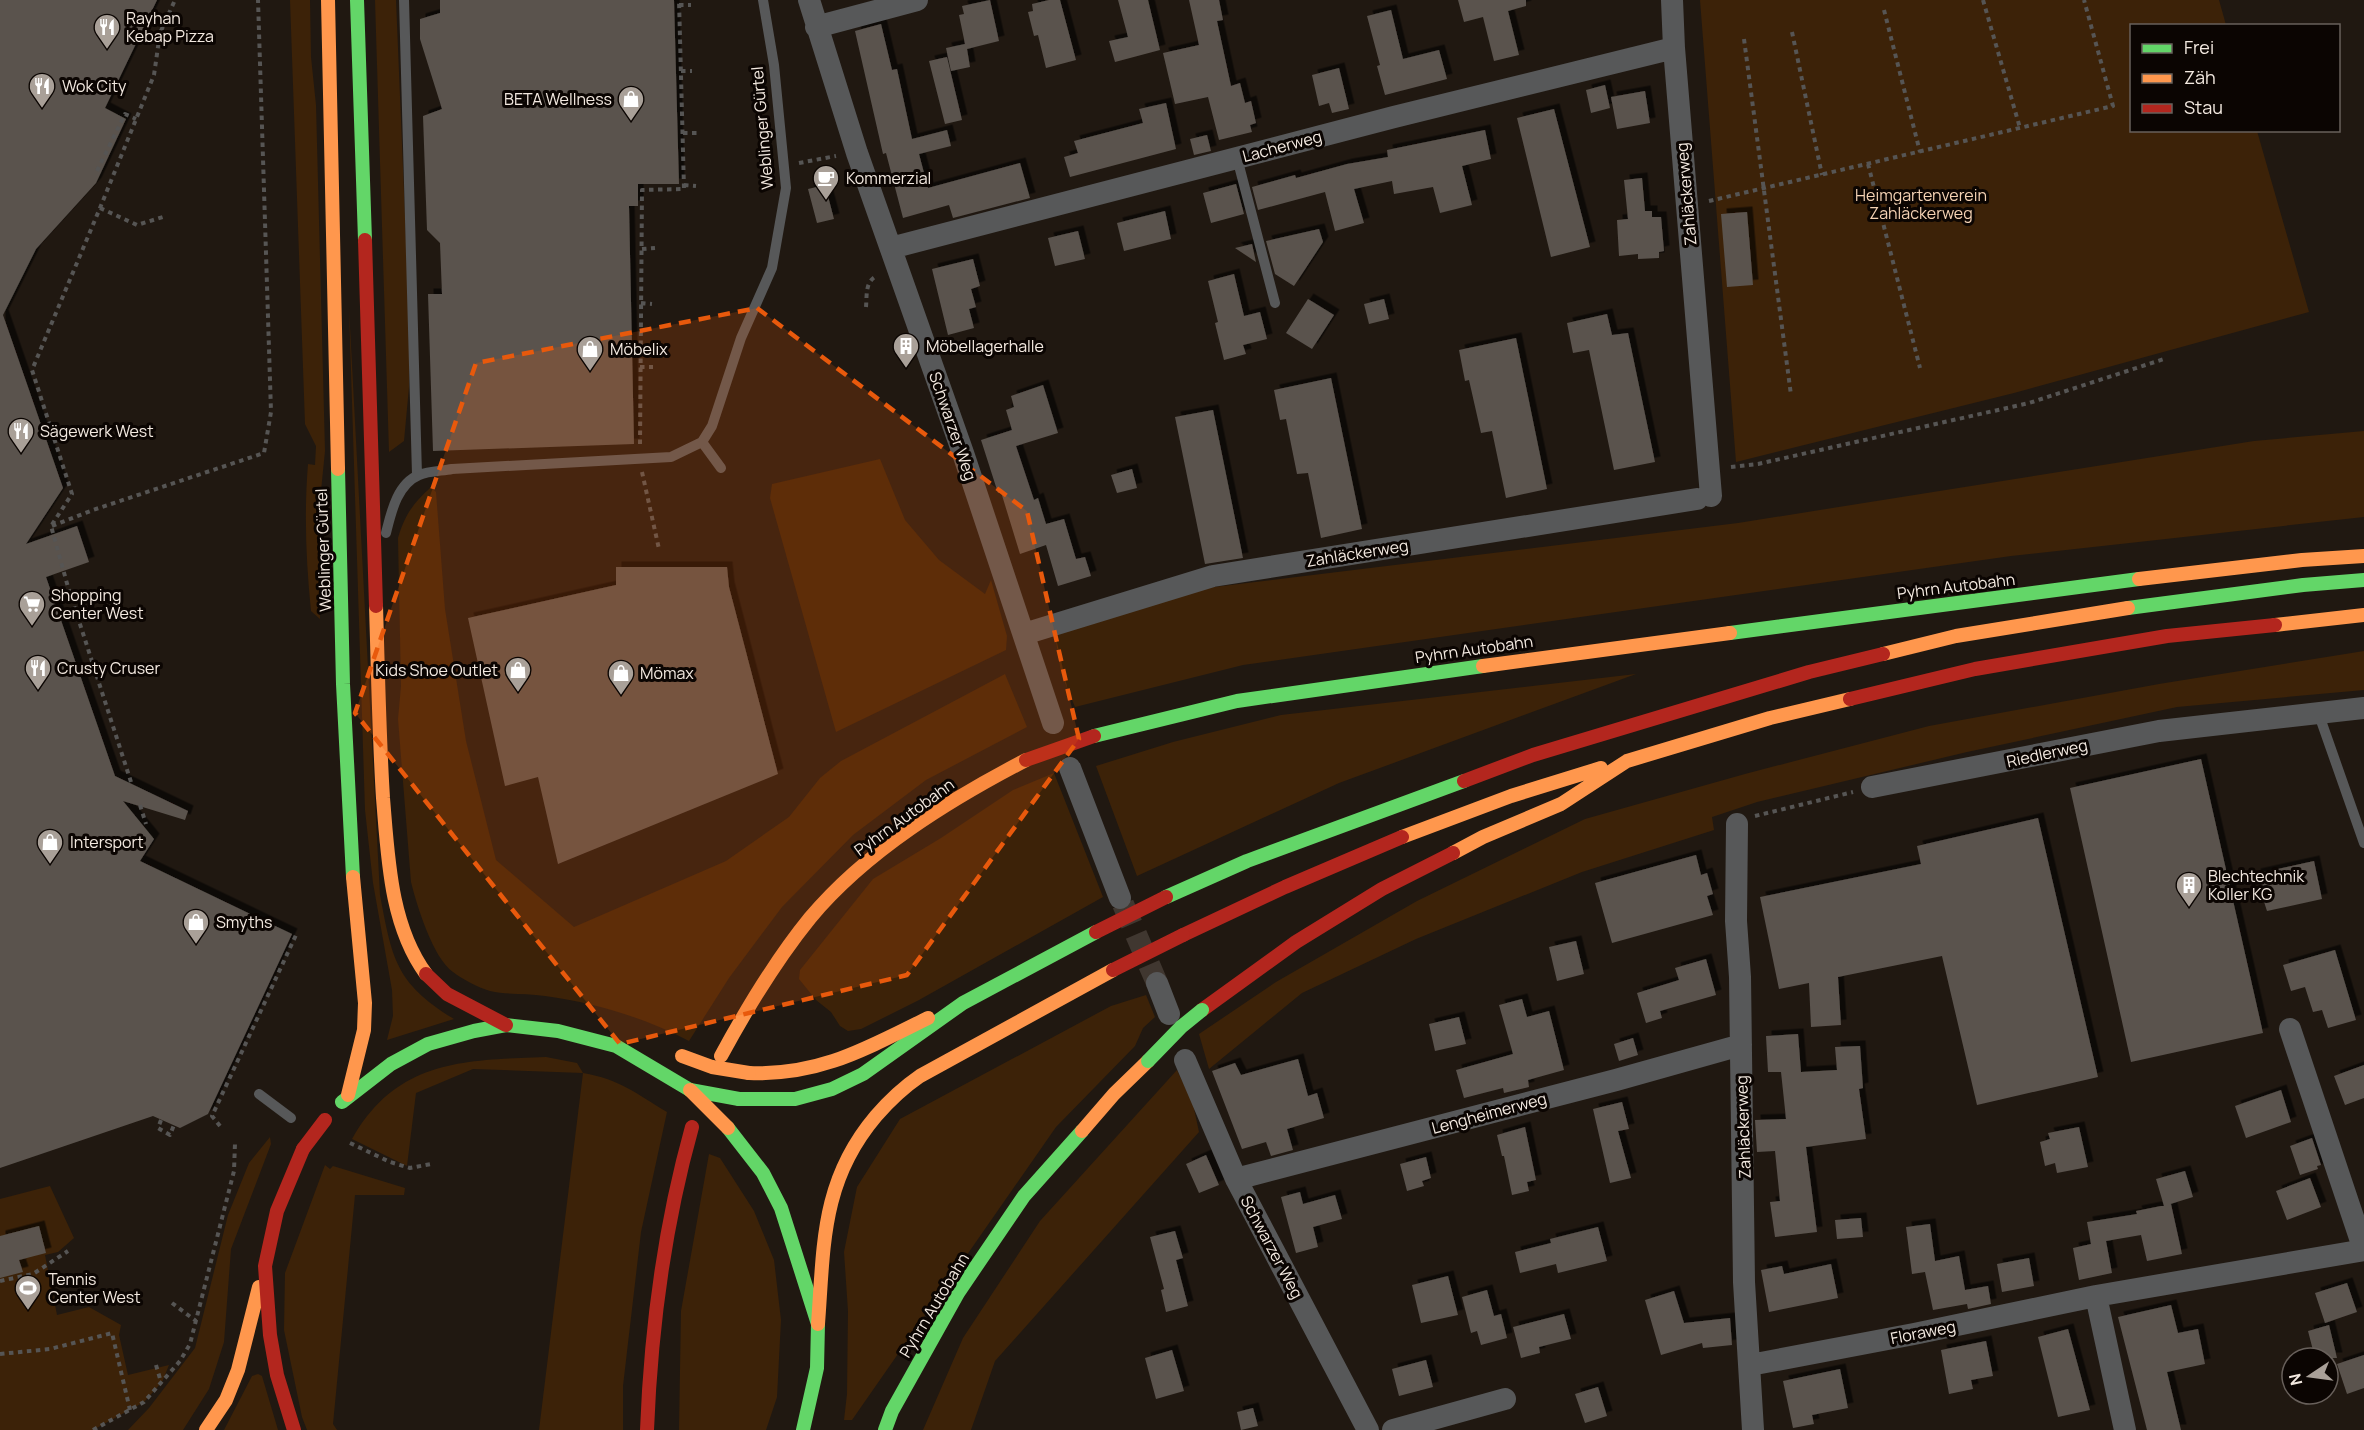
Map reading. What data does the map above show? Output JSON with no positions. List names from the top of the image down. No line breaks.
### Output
{"streets":{"main road":["Weblinger Gürtel","Pyhrn Autobahn"],"street":["Lacherweg","Zahläckerweg","Schwarzer Weg","Riedlerweg","Lengheimerweg","Floraweg"]},"crossings":[["Lacherweg","Zahläckerweg"],["Lacherweg","Schwarzer Weg"],["Zahläckerweg","Schwarzer Weg"],["Zahläckerweg","Lengheimerweg"],["Zahläckerweg","Floraweg"],["Schwarzer Weg","Lengheimerweg"]],"parks":["Heimgartenverein Zahläckerweg"],"places":{"restaurant":["Rayhan Kebap Pizza","Wok City","Sägewerk West","Crusty Cruser"],"shop":["BETA Wellness","Möbelix","Kids Shoe Outlet","Mömax","Intersport","Smyths"],"cafe":["Kommerzial"],"building":["Möbellagerhalle","Blechtechnik Koller KG"],"supermarket":["Shopping Center West"],"sports":["Tennis Center West"]},"legend":["Frei","Zäh","Stau"],"north":"left"}
